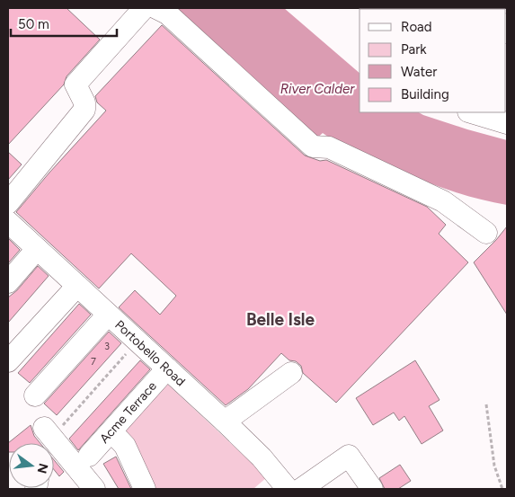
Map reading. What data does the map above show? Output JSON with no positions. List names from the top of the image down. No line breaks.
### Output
{"streets":{"street":["Portobello Road","Acme Terrace"]},"crossings":[["Portobello Road","Acme Terrace"]],"districts":["Belle Isle"],"water":["River Calder"],"house_numbers":["3","7"],"legend":["Road","Park","Water","Building"],"scale_bar":"50 m","north":"right"}
